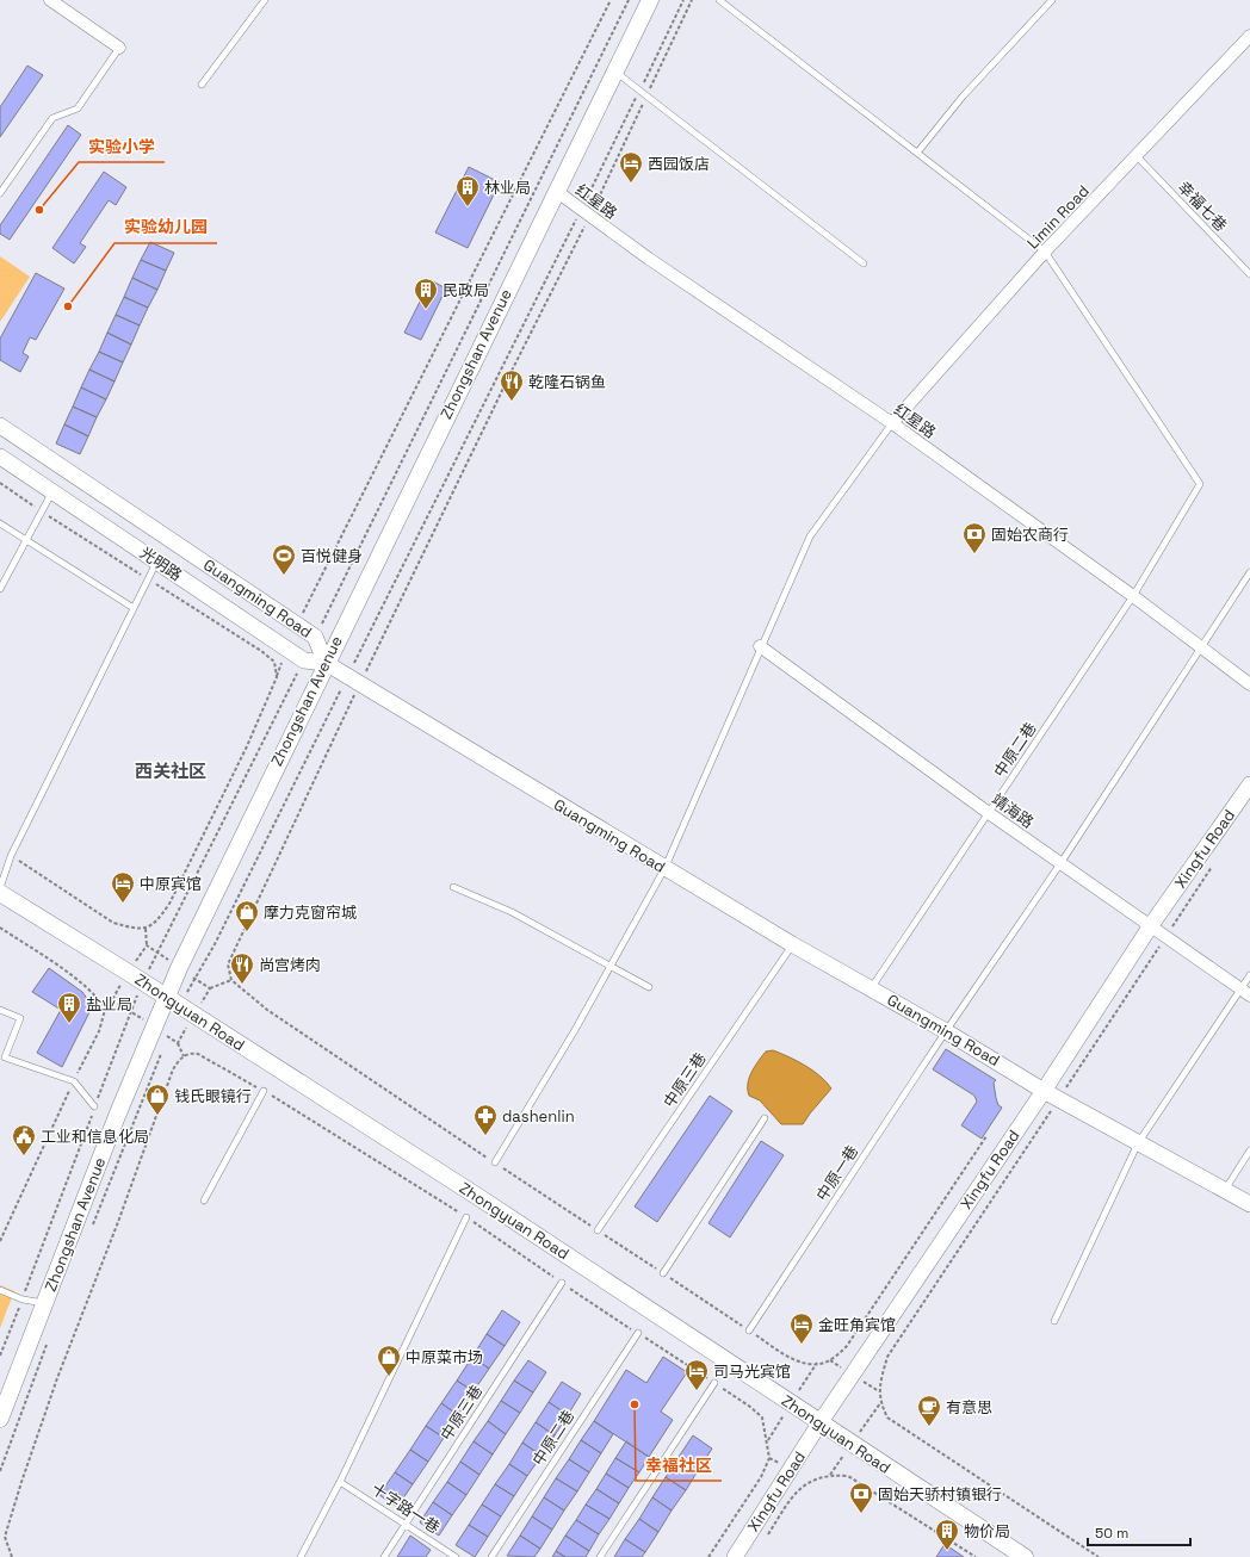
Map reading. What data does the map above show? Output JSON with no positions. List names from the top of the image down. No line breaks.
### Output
{"streets":{"main road":["Zhongshan Avenue","Zhongyuan Road"],"street":["红星路","Limin Road","光明路","Guangming Road","靖海路","Xingfu Road"],"lane":["幸福七巷","中原二巷","中原三巷","中原一巷","十字路一巷"]},"crossings":[["红星路","Limin Road"],["红星路","Zhongshan Avenue"],["红星路","中原二巷"],["红星路","中原一巷"],["幸福七巷","Limin Road"],["Limin Road","中原二巷"],["Zhongshan Avenue","光明路"],["Zhongshan Avenue","Guangming Road"],["Zhongshan Avenue","Zhongyuan Road"],["光明路","Guangming Road"],["Guangming Road","中原二巷"],["Guangming Road","Xingfu Road"],["Guangming Road","中原三巷"],["Guangming Road","中原一巷"],["中原二巷","靖海路"],["靖海路","Xingfu Road"],["靖海路","中原一巷"],["Xingfu Road","Zhongyuan Road"],["中原三巷","十字路一巷"]],"districts":["西关社区"],"places":{"hotel":["西园饭店","中原宾馆","金旺角宾馆","司马光宾馆"],"building":["林业局","民政局","盐业局","物价局"],"other":["实验小学","实验幼儿园","幸福社区"],"restaurant":["乾隆石锅鱼","尚宫烤肉"],"bank":["固始农商行","固始天骄村镇银行"],"sports":["百悦健身"],"shop":["摩力克窗帘城","钱氏眼镜行","中原菜市场"],"pharmacy":["dashenlin"],"public building":["工业和信息化局"],"cafe":["有意思"]},"scale_bar":"50 m"}
